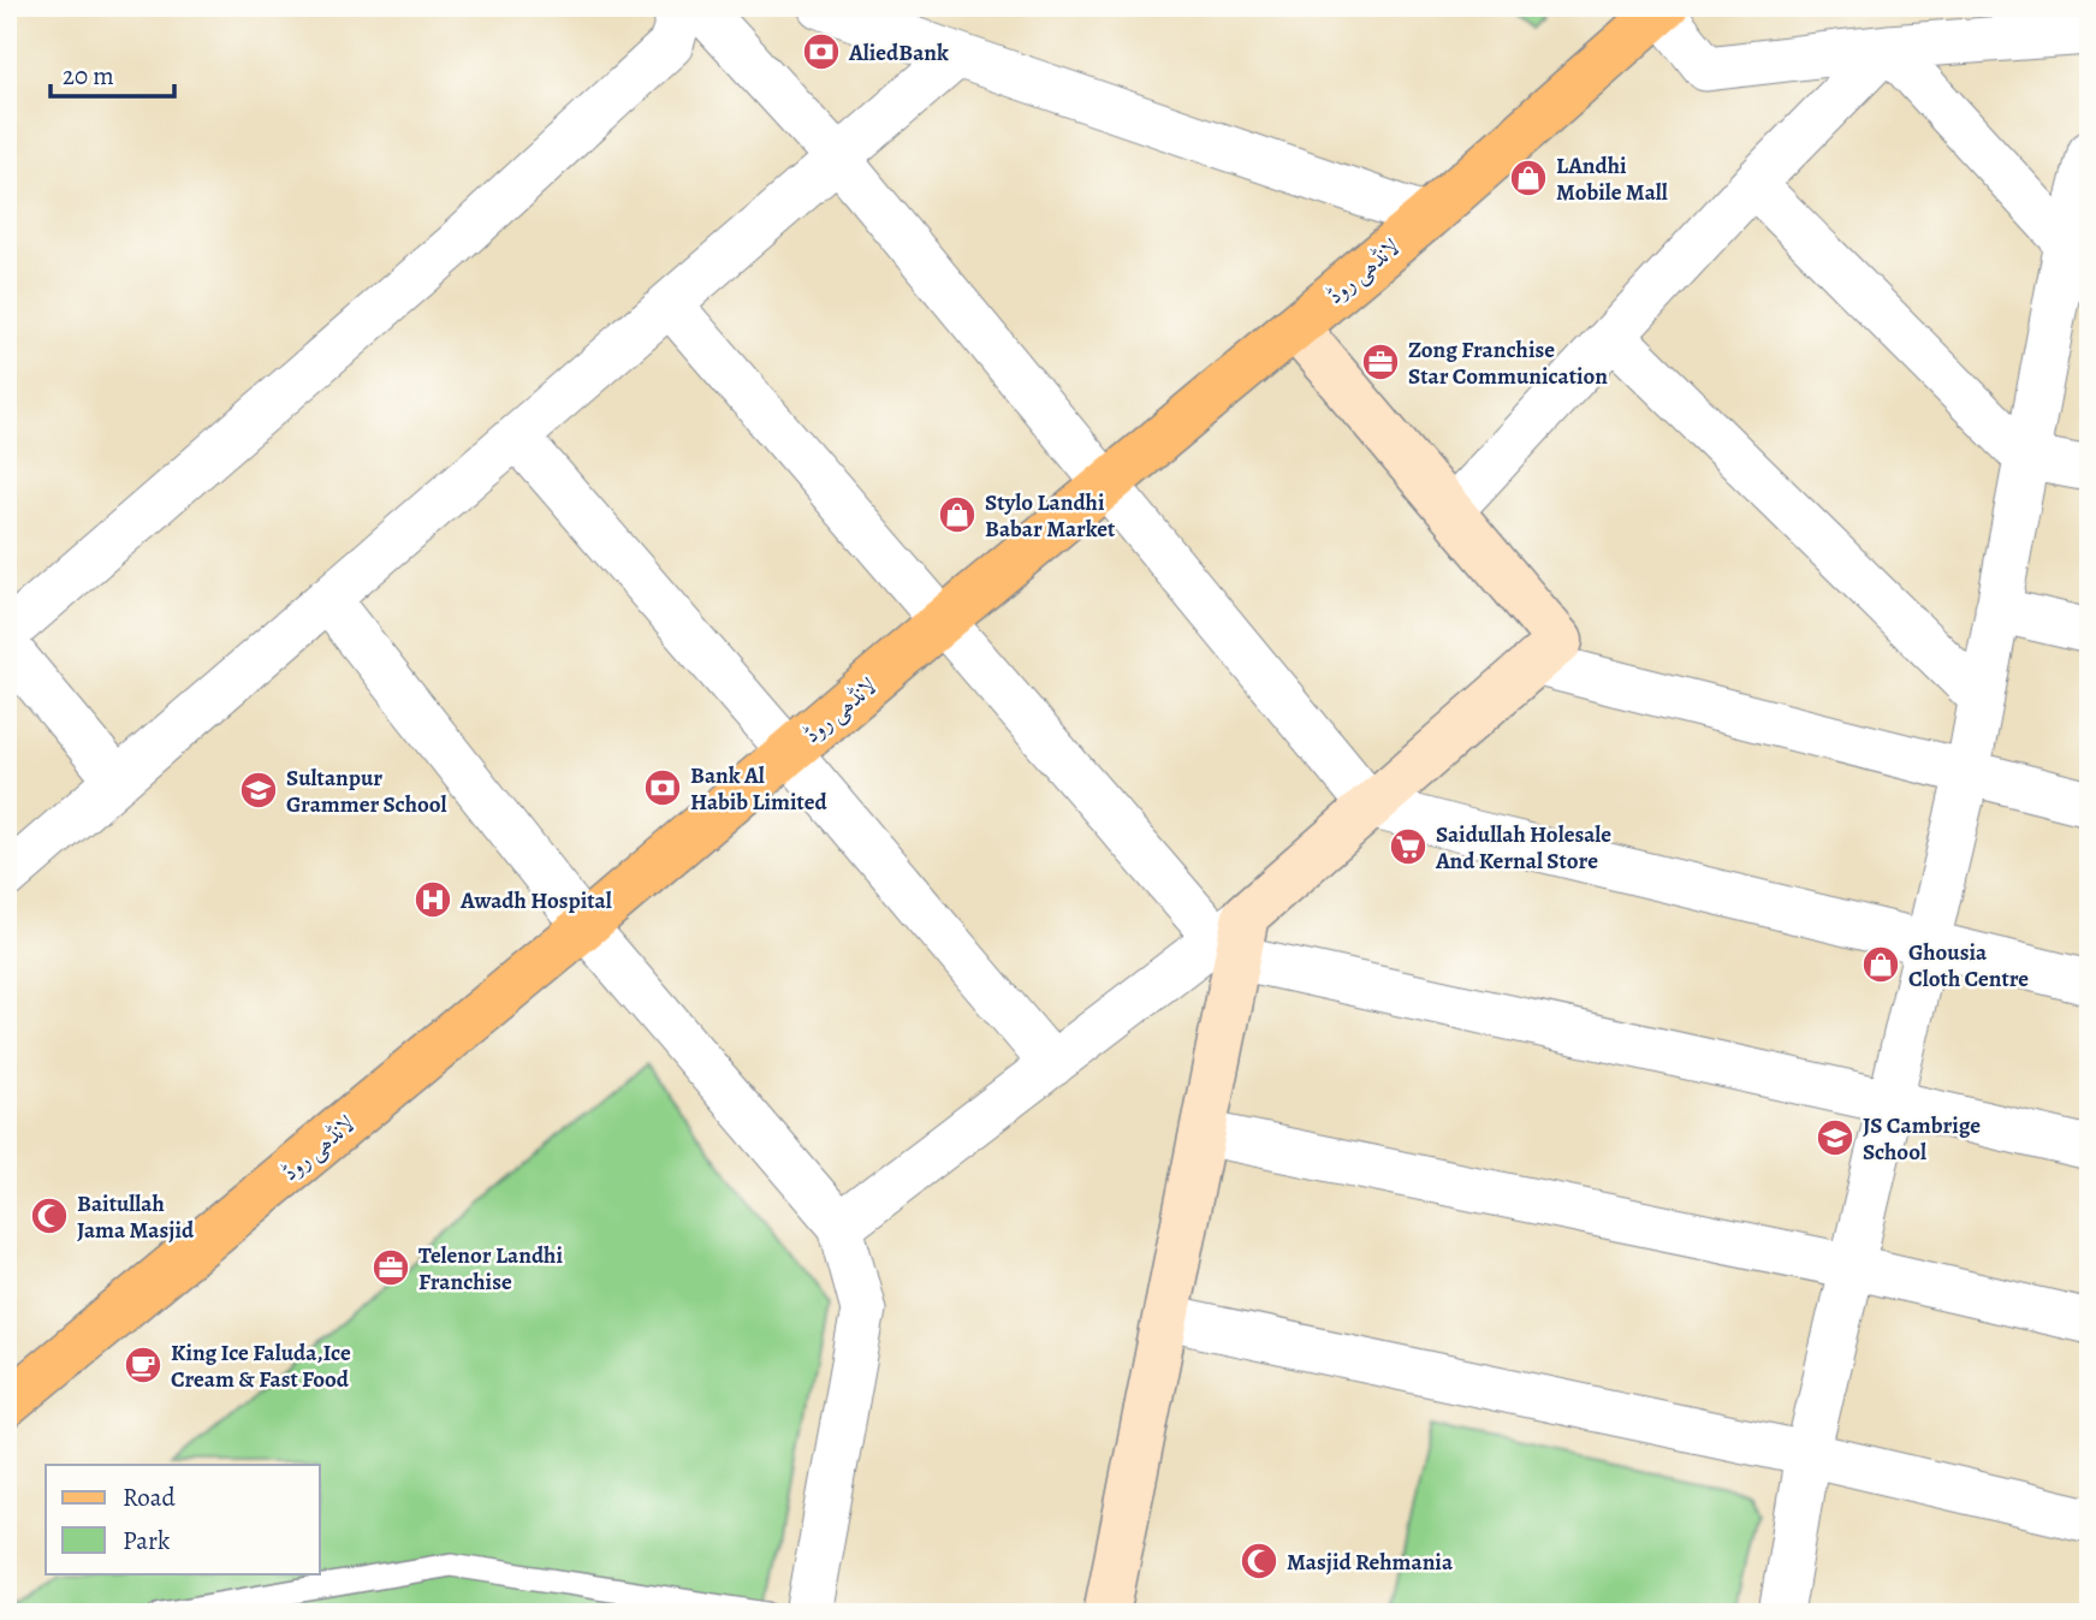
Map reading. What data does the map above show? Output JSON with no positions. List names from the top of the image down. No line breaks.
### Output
{"streets":{"main road":["لانڈھی روڈ"]},"places":{"bank":["AliedBank","Bank Al Habib Limited"],"shop":["LAndhi Mobile Mall","Stylo Landhi Babar Market","Ghousia Cloth Centre"],"office":["Zong Franchise Star Communication","Telenor Landhi Franchise"],"school or university":["Sultanpur Grammer School","JS Cambrige School"],"supermarket":["Saidullah Holesale And Kernal Store"],"hospital":["Awadh Hospital"],"mosque":["Baitullah Jama Masjid","Masjid Rehmania"],"cafe":["King Ice Faluda,Ice Cream & Fast Food"]},"legend":["Road","Park"],"scale_bar":"20 m"}
